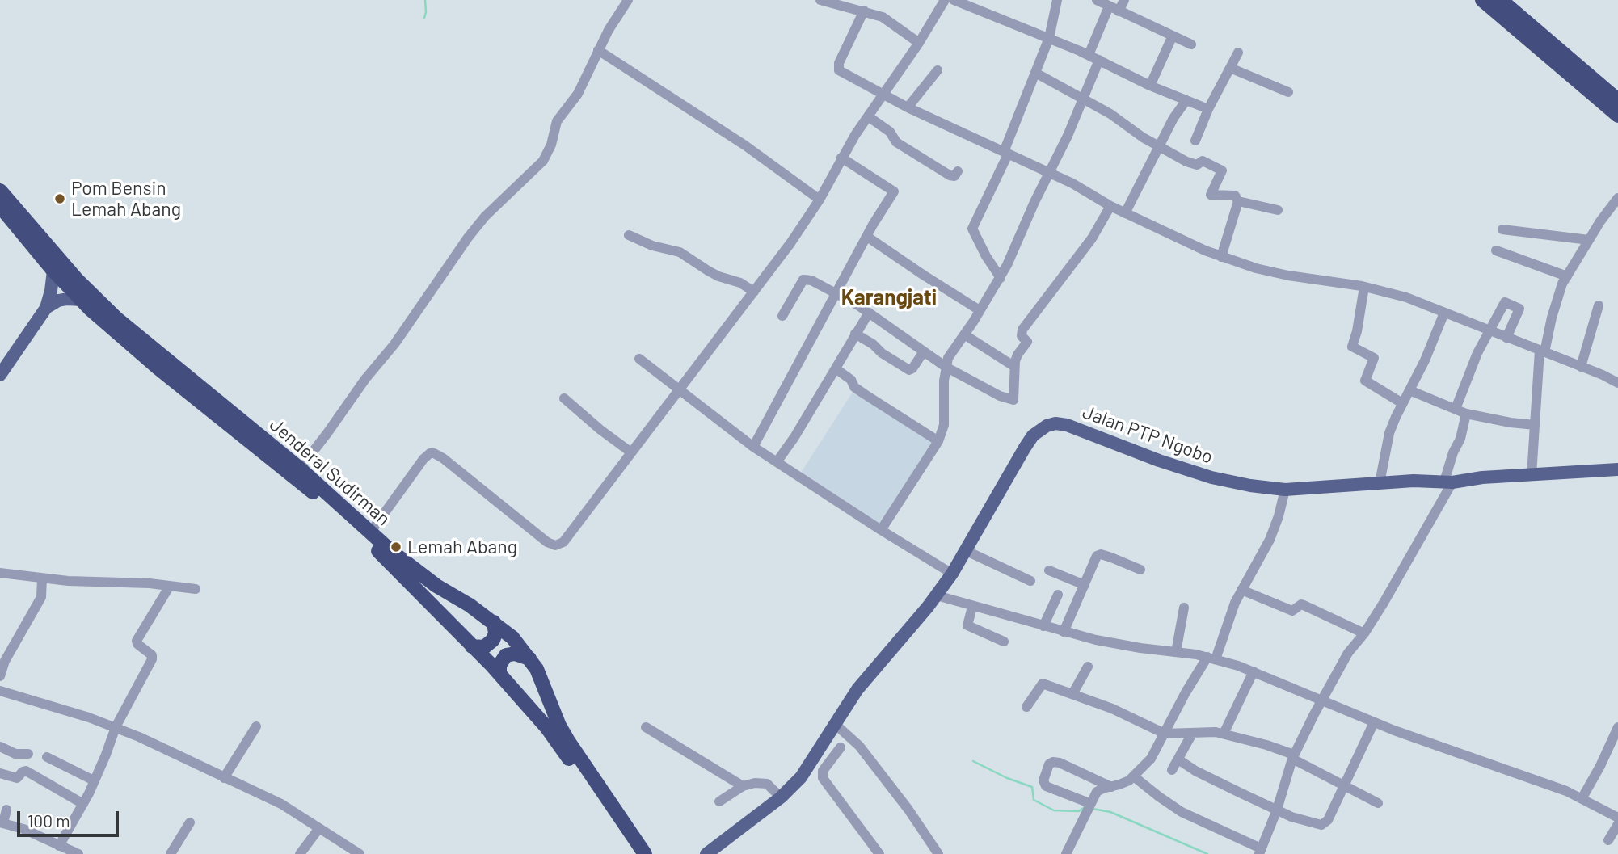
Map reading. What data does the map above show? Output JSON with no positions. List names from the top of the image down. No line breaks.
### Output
{"streets":{"highway":["Jenderal Sudirman"],"main road":["Jalan PTP Ngobo"]},"districts":["Karangjati"],"places":["Pom Bensin Lemah Abang","Lemah Abang"],"scale_bar":"100 m"}
